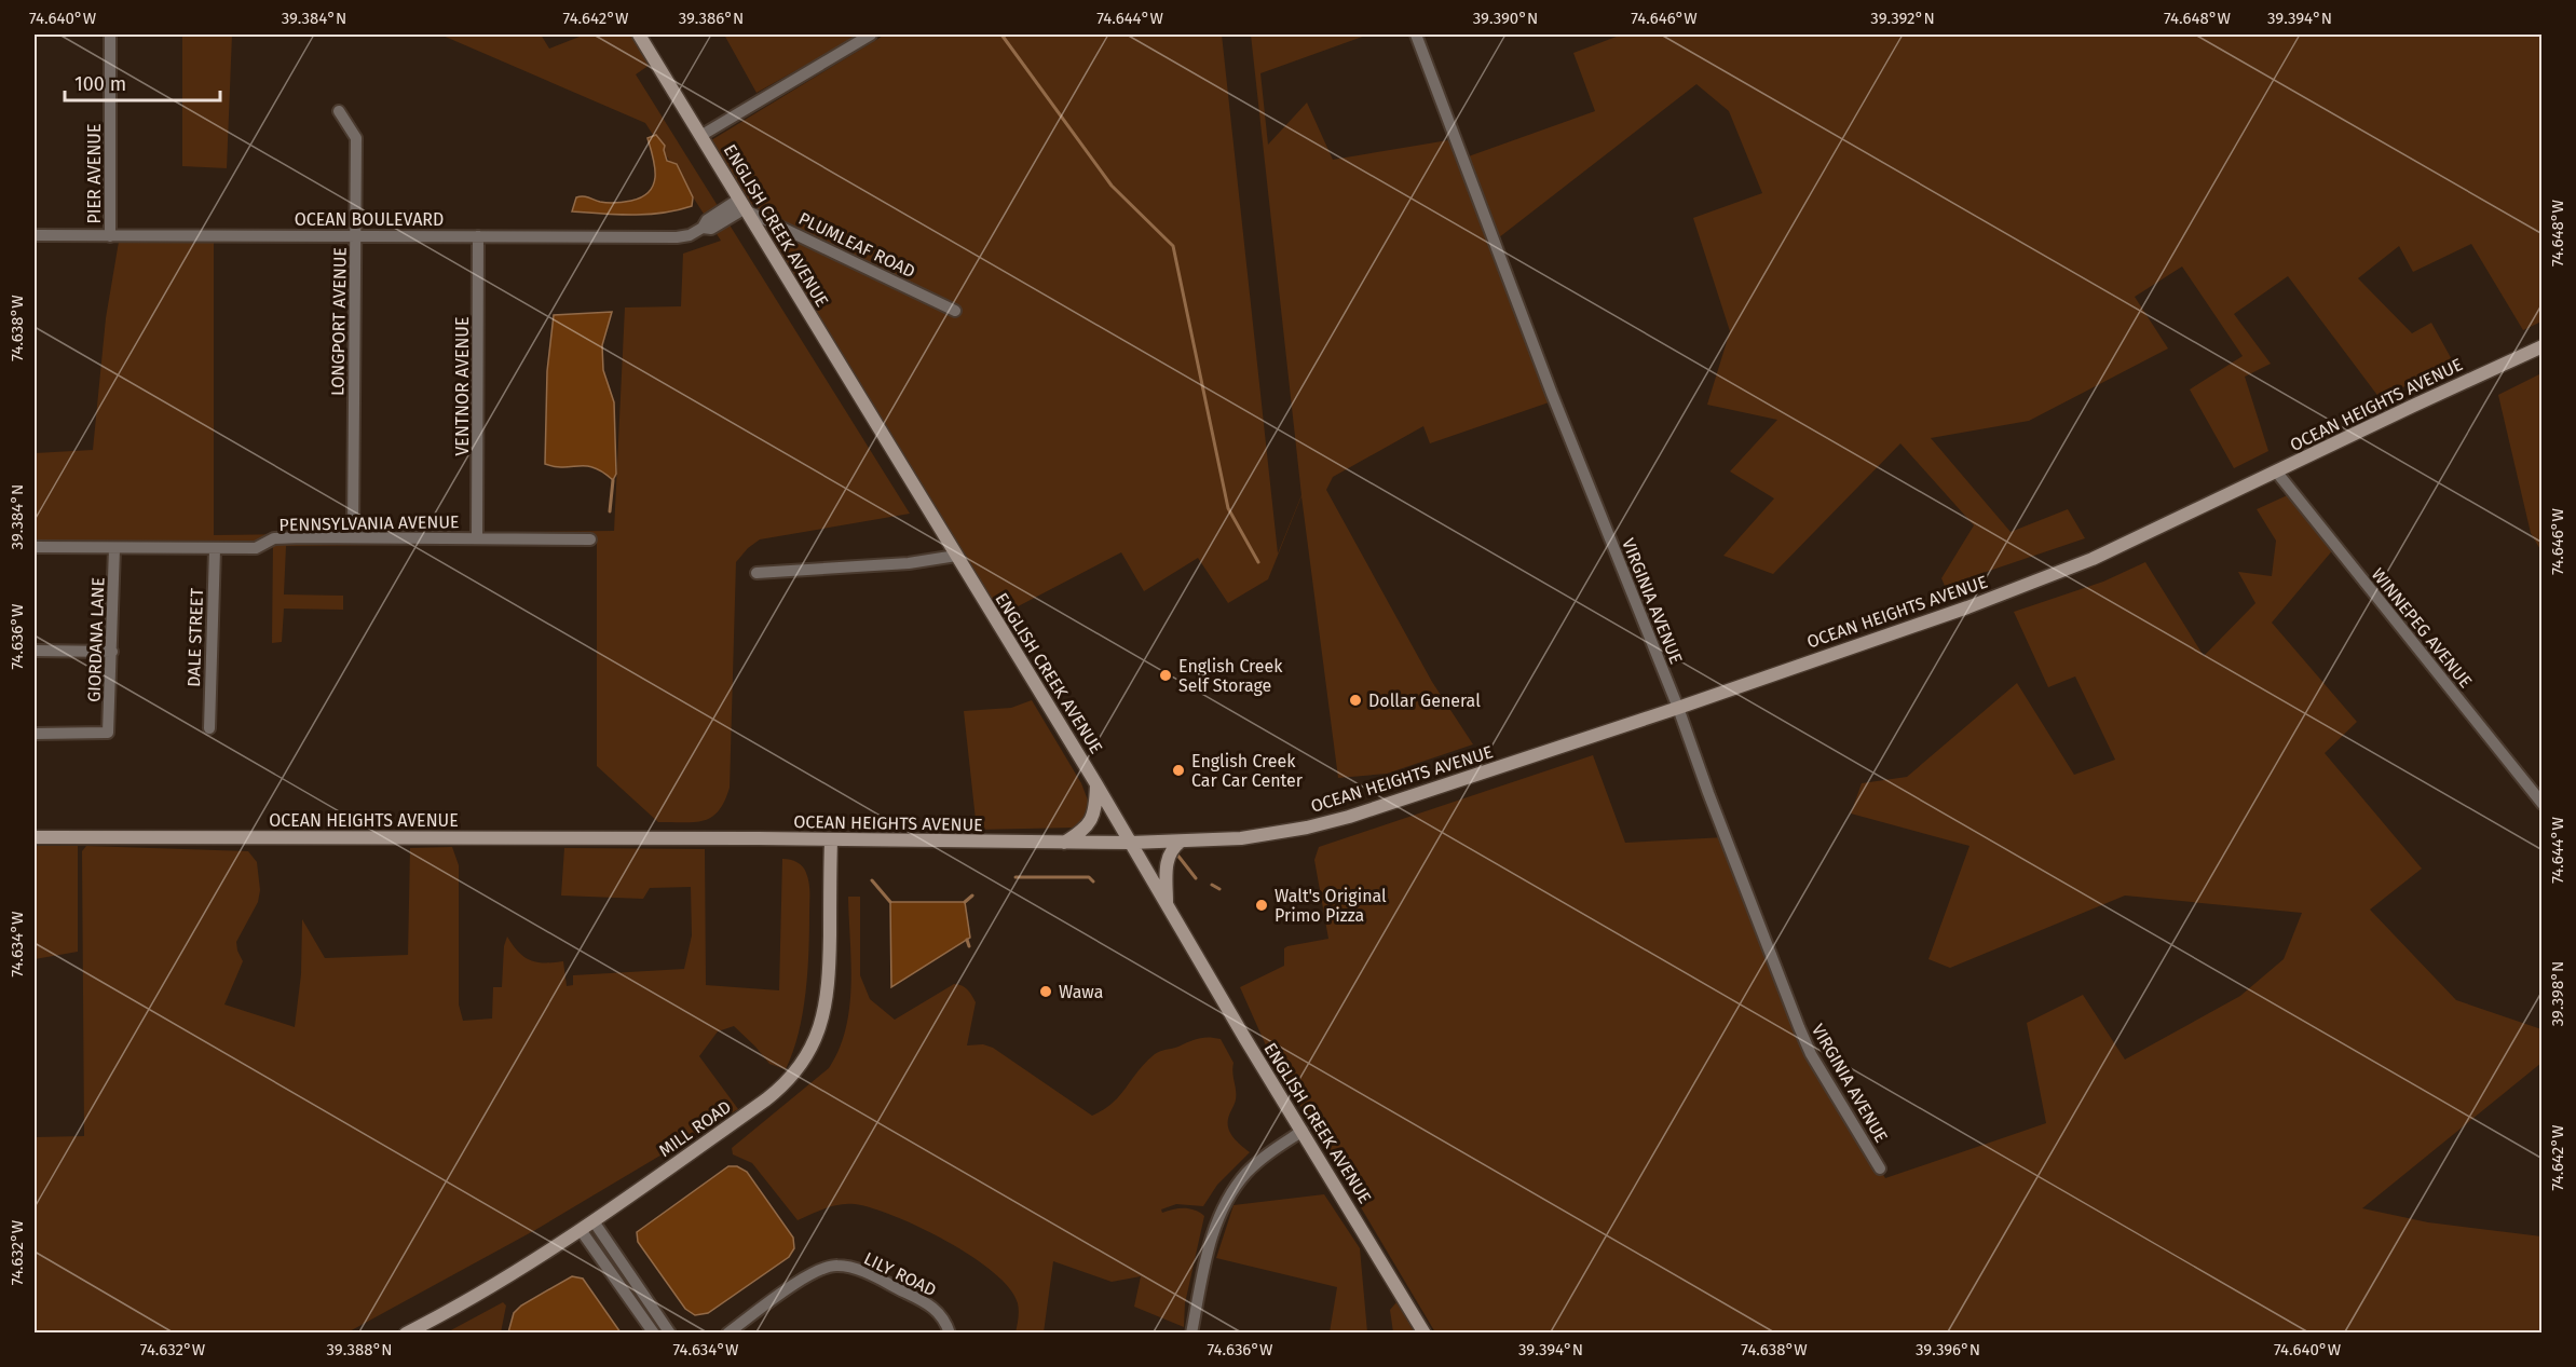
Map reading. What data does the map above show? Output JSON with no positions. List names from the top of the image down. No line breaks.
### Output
{"streets":{"main road":["ENGLISH CREEK AVENUE","OCEAN HEIGHTS AVENUE","MILL ROAD"],"street":["PIER AVENUE","OCEAN BOULEVARD","PLUMLEAF ROAD","LONGPORT AVENUE","VENTNOR AVENUE","PENNSYLVANIA AVENUE","VIRGINIA AVENUE","WINNEPEG AVENUE","DALE STREET","GIORDANA LANE","LILY ROAD"]},"crossings":[["PIER AVENUE","OCEAN BOULEVARD"],["OCEAN BOULEVARD","ENGLISH CREEK AVENUE"],["OCEAN BOULEVARD","PLUMLEAF ROAD"],["OCEAN BOULEVARD","LONGPORT AVENUE"],["OCEAN BOULEVARD","VENTNOR AVENUE"],["ENGLISH CREEK AVENUE","PLUMLEAF ROAD"],["ENGLISH CREEK AVENUE","OCEAN HEIGHTS AVENUE"],["LONGPORT AVENUE","PENNSYLVANIA AVENUE"],["VENTNOR AVENUE","PENNSYLVANIA AVENUE"],["OCEAN HEIGHTS AVENUE","VIRGINIA AVENUE"],["OCEAN HEIGHTS AVENUE","WINNEPEG AVENUE"],["OCEAN HEIGHTS AVENUE","MILL ROAD"],["PENNSYLVANIA AVENUE","DALE STREET"],["PENNSYLVANIA AVENUE","GIORDANA LANE"]],"places":["English Creek Self Storage","Dollar General","English Creek Car Car Center","Walt's Original Primo Pizza","Wawa"],"scale_bar":"100 m","coordinates":["74.640°W","39.384°N","74.642°W","39.386°N","74.644°W","39.390°N","74.646°W","39.392°N","74.648°W","39.394°N","74.638°W","74.636°W","74.634°W","39.398°N","74.632°W","39.388°N","39.396°N"]}
